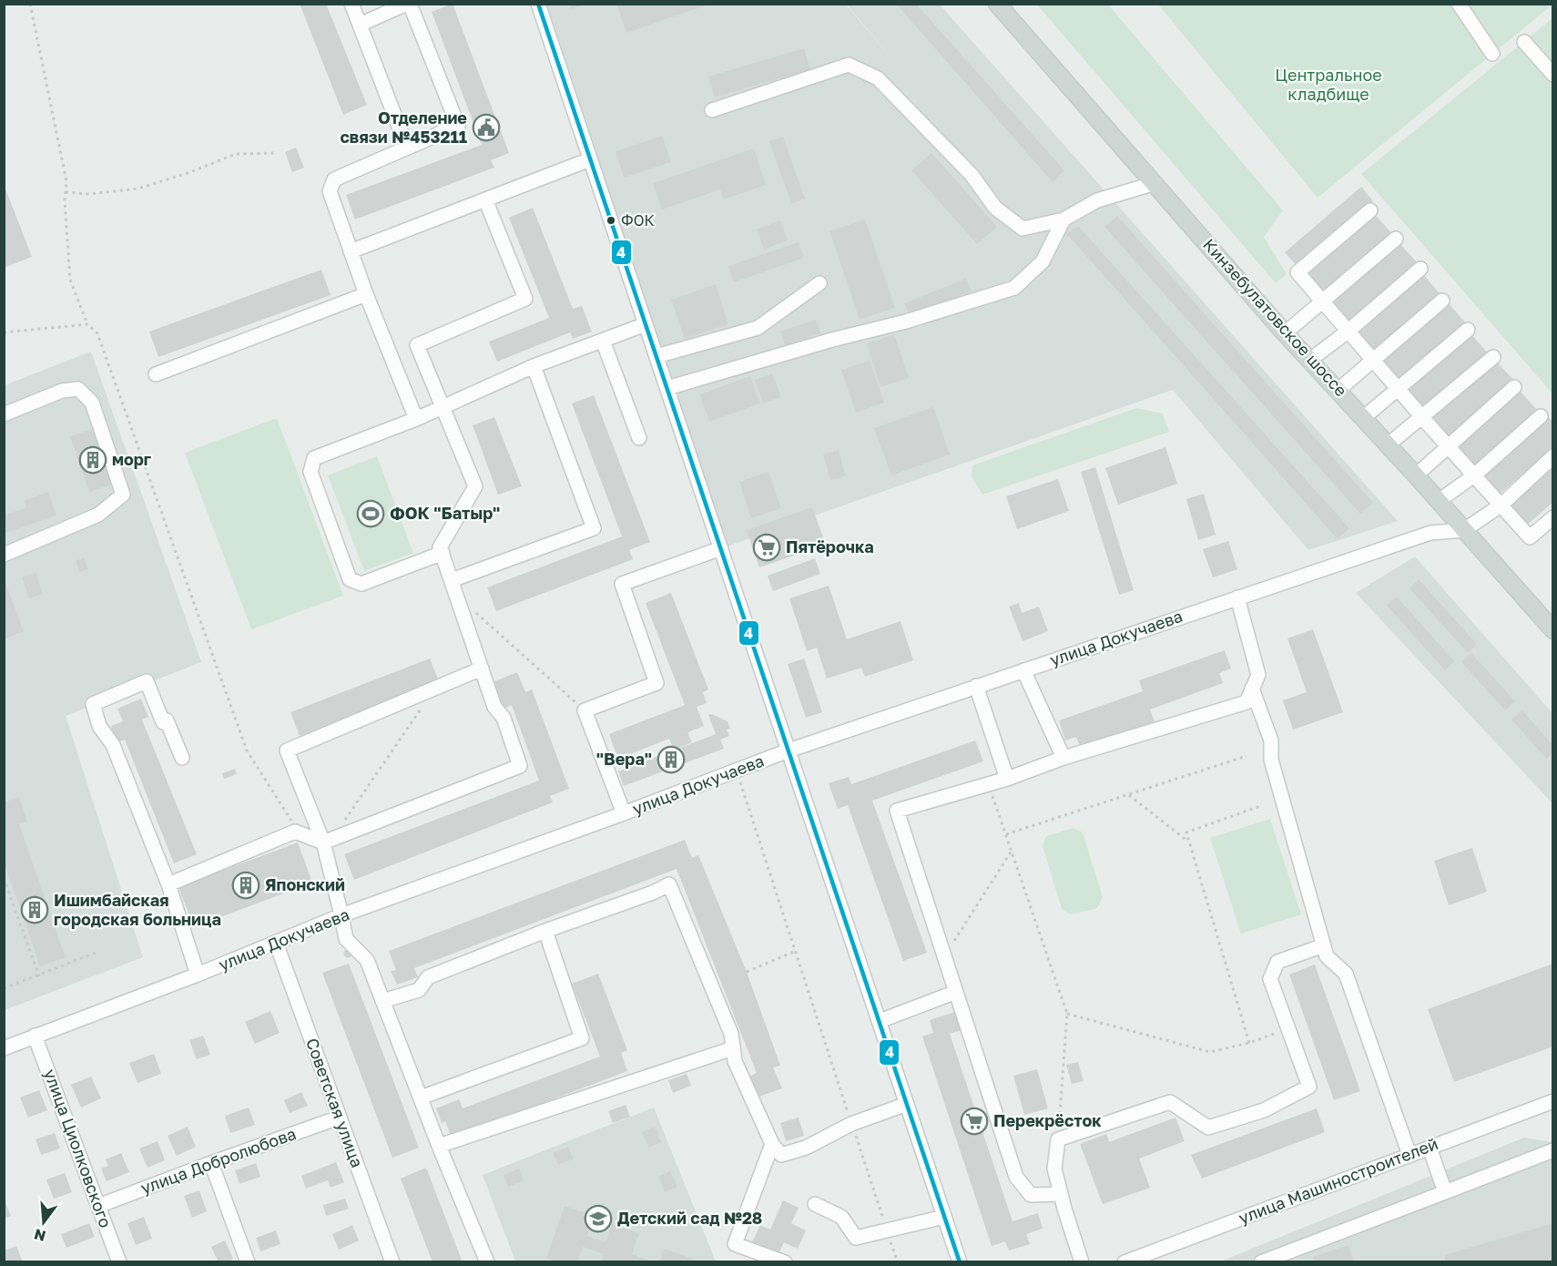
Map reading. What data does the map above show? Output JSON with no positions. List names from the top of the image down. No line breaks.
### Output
{"streets":{"main road":["Кинзебулатовское шоссе"],"street":["улица Докучаева","Советская улица","улица Циолковского","улица Добролюбова","улица Машиностроителей"]},"crossings":[["Кинзебулатовское шоссе","улица Докучаева"],["улица Докучаева","Советская улица"],["улица Докучаева","улица Циолковского"],["Советская улица","улица Добролюбова"],["улица Циолковского","улица Добролюбова"]],"parks":["Центральное кладбище"],"places":{"public building":["Отделение связи №453211"],"other":["ФОК"],"building":["морг","\"Вера\"","Японский","Ишимбайская городская больница"],"sports":["ФОК \"Батыр\""],"supermarket":["Пятёрочка","Перекрёсток"],"school or university":["Детский сад №28"]},"lines":["transit line 4"],"north":"bottom"}
